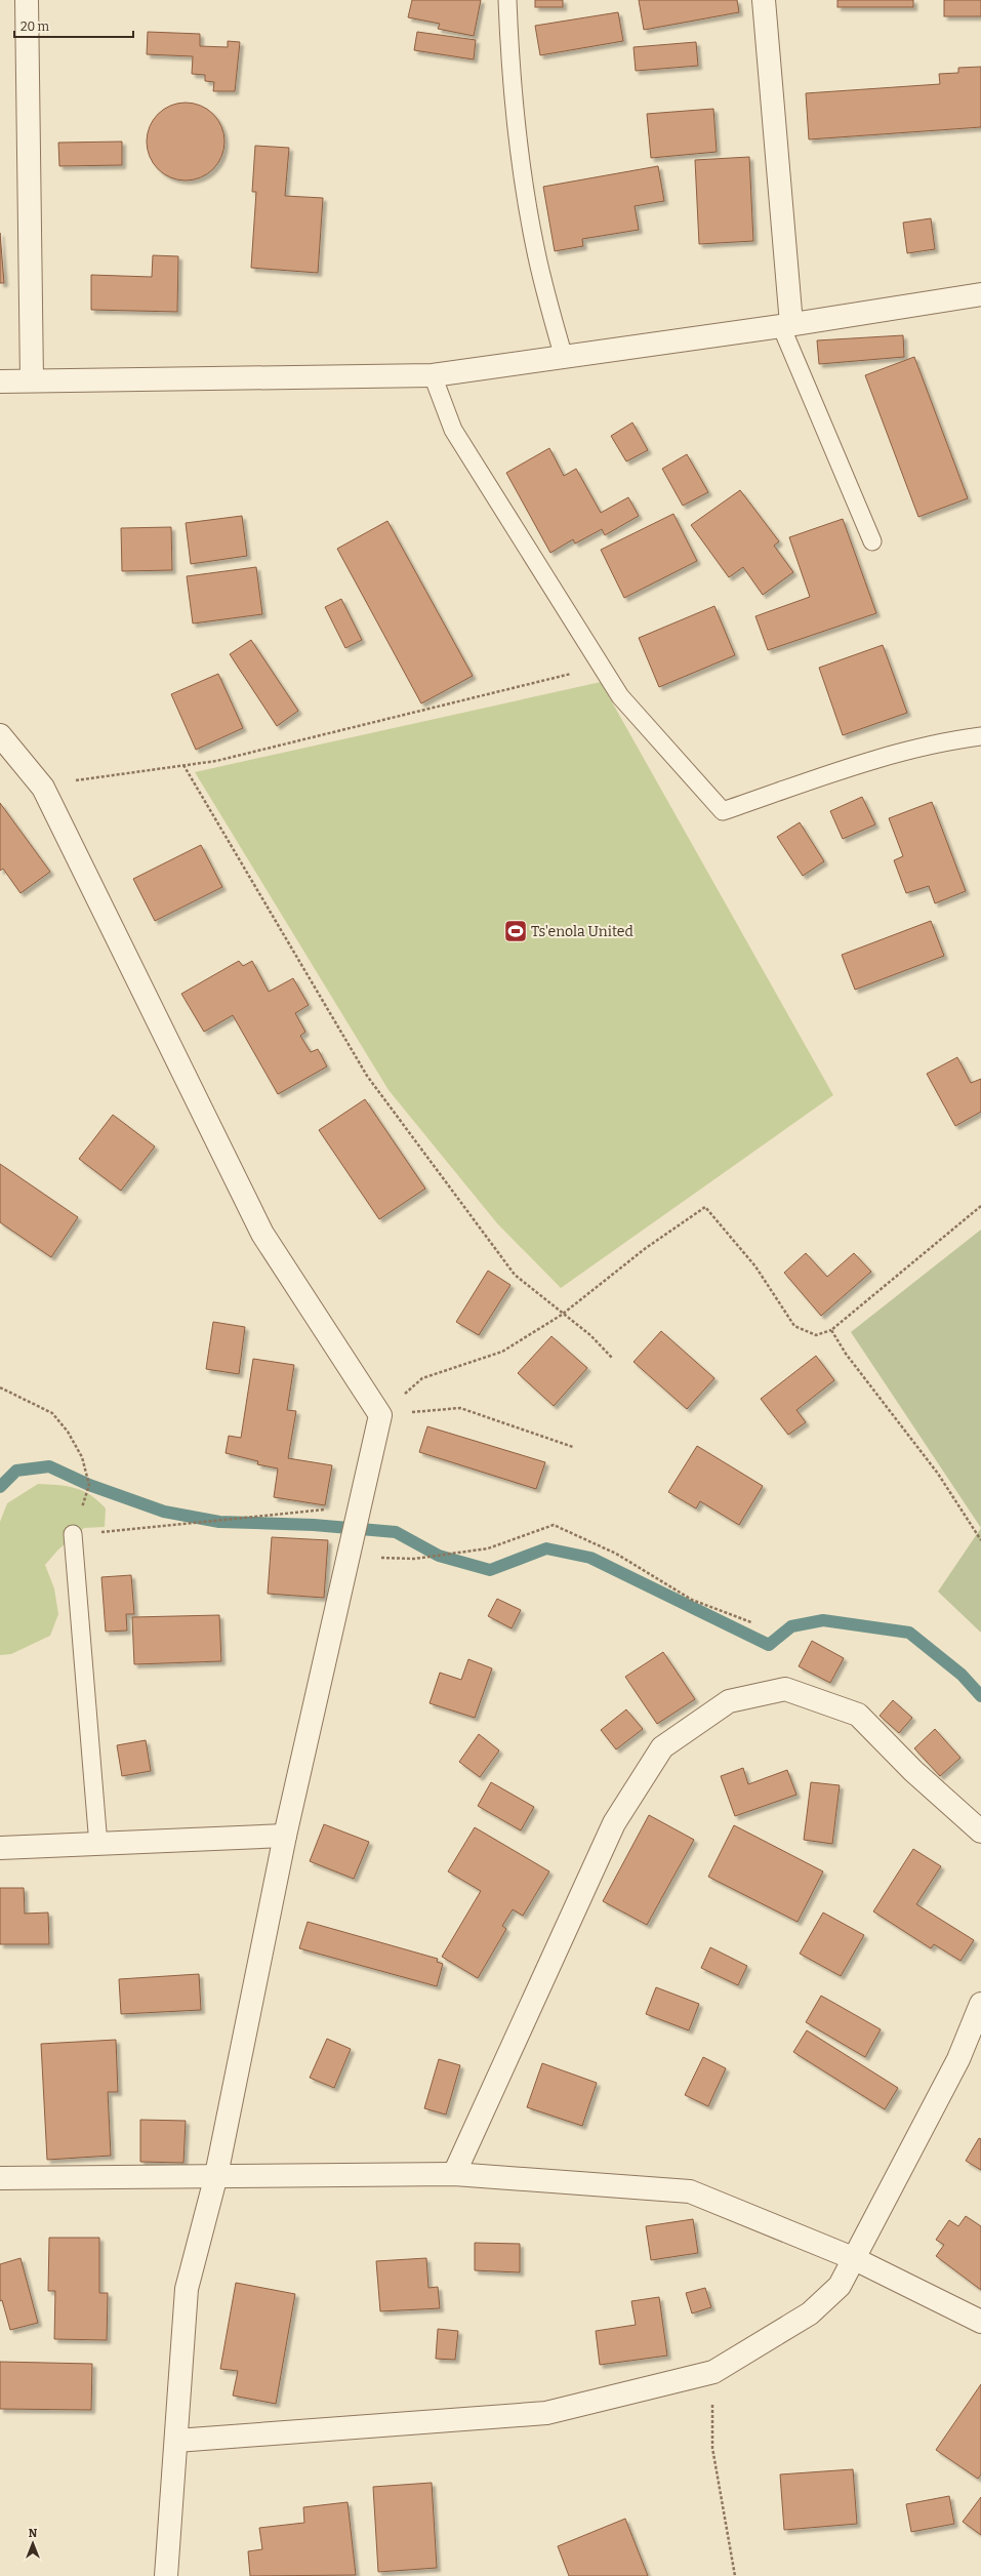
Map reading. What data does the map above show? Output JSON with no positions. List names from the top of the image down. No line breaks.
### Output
{"places":{"sports":["Ts'enola United"]},"scale_bar":"20 m","north":"top"}
